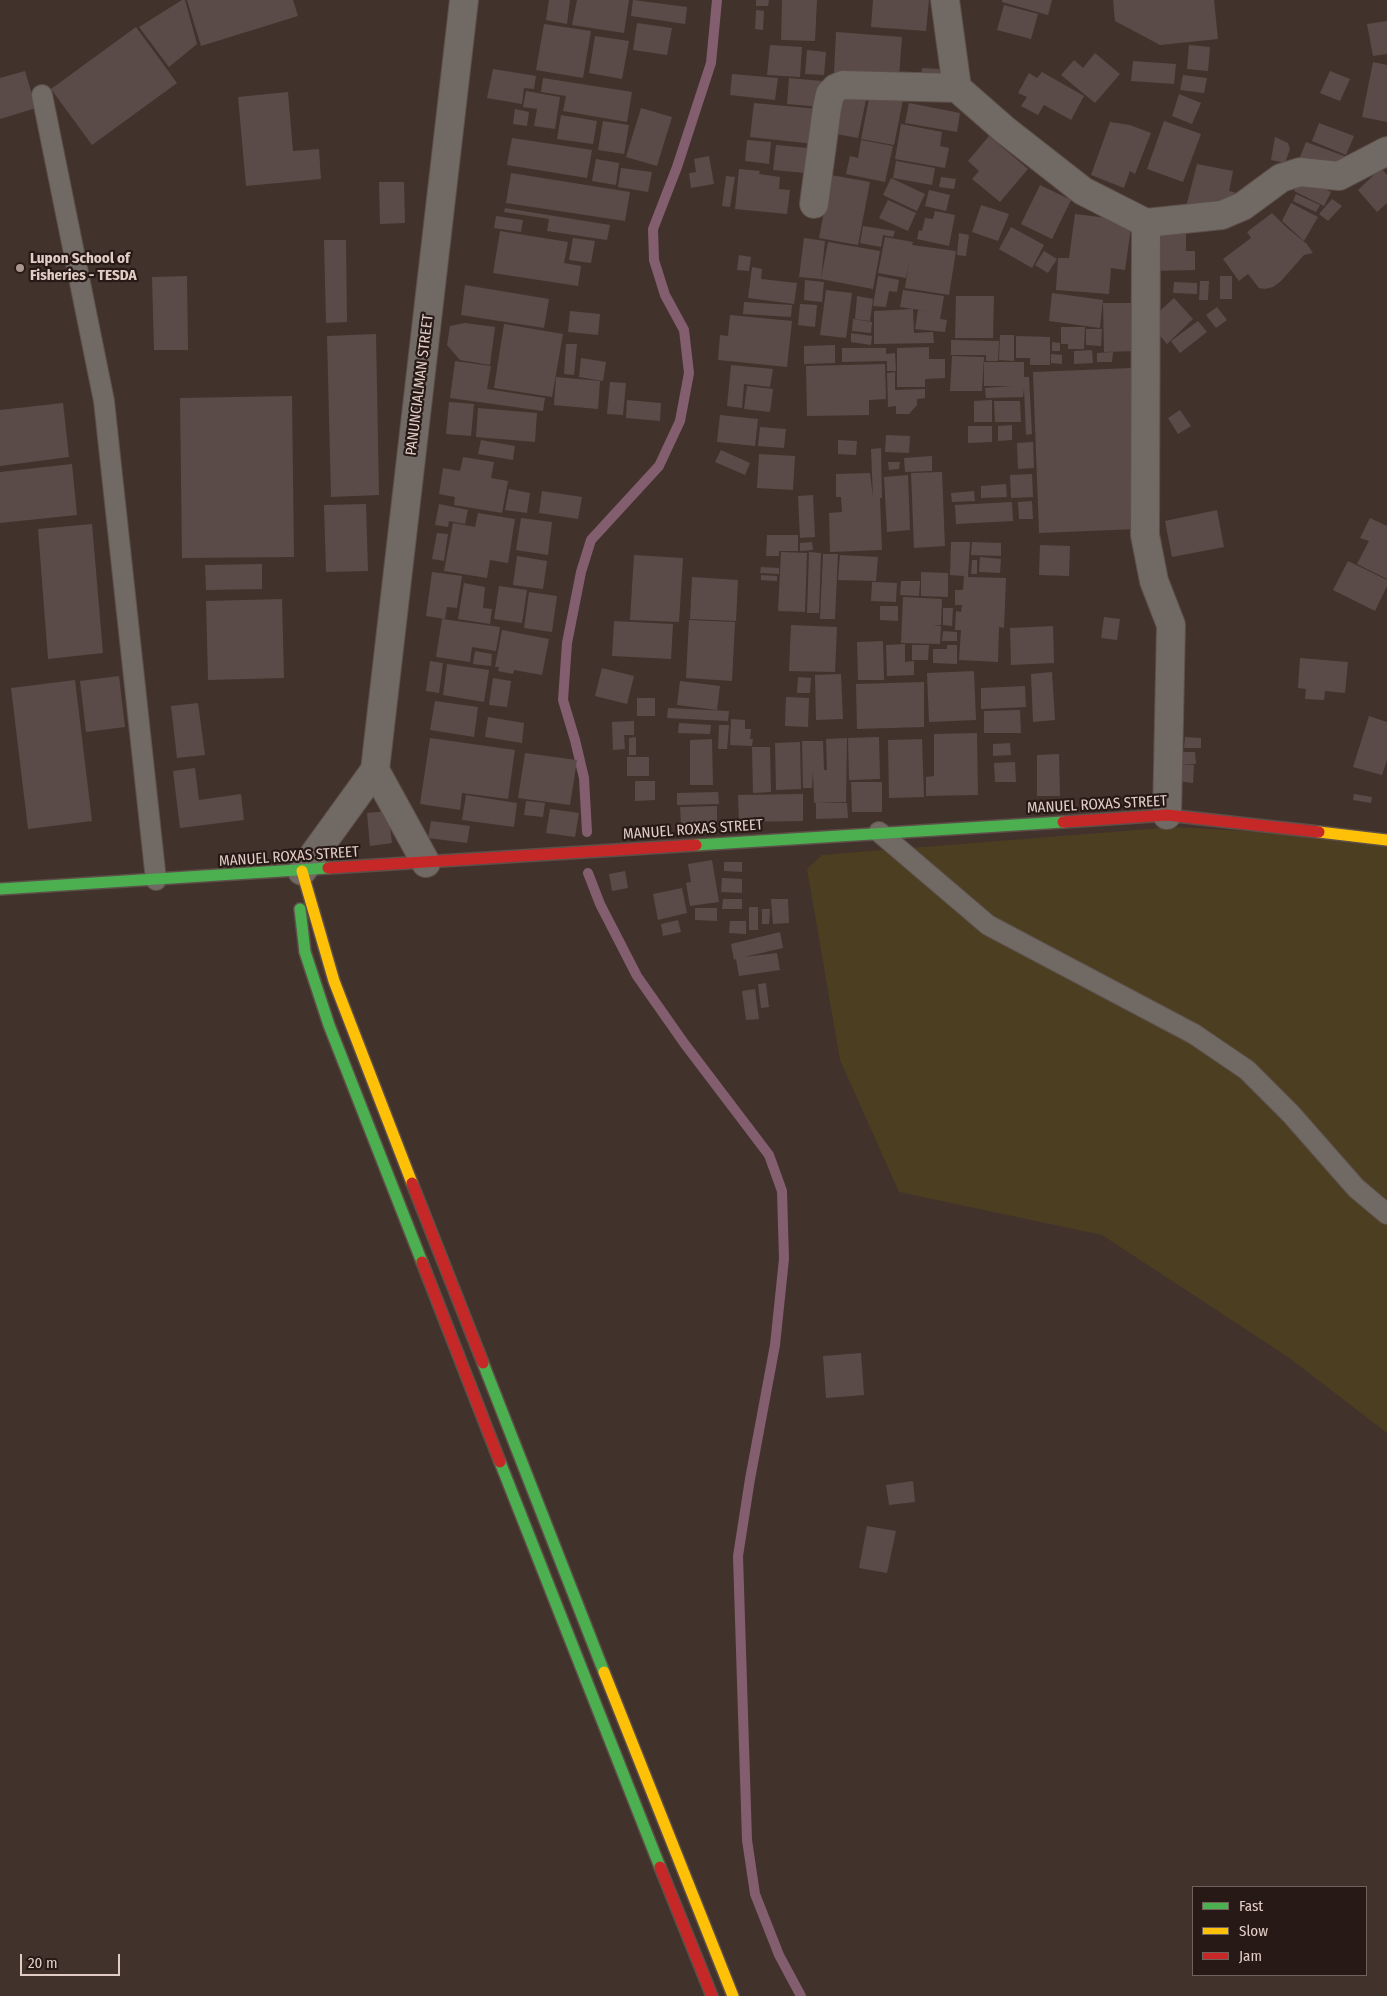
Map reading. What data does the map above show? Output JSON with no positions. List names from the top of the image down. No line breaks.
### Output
{"streets":{"street":["PANUNCIALMAN STREET","MANUEL ROXAS STREET"]},"crossings":[["PANUNCIALMAN STREET","MANUEL ROXAS STREET"]],"places":["Lupon School of Fisheries - TESDA"],"legend":["Fast","Slow","Jam"],"scale_bar":"20 m"}
